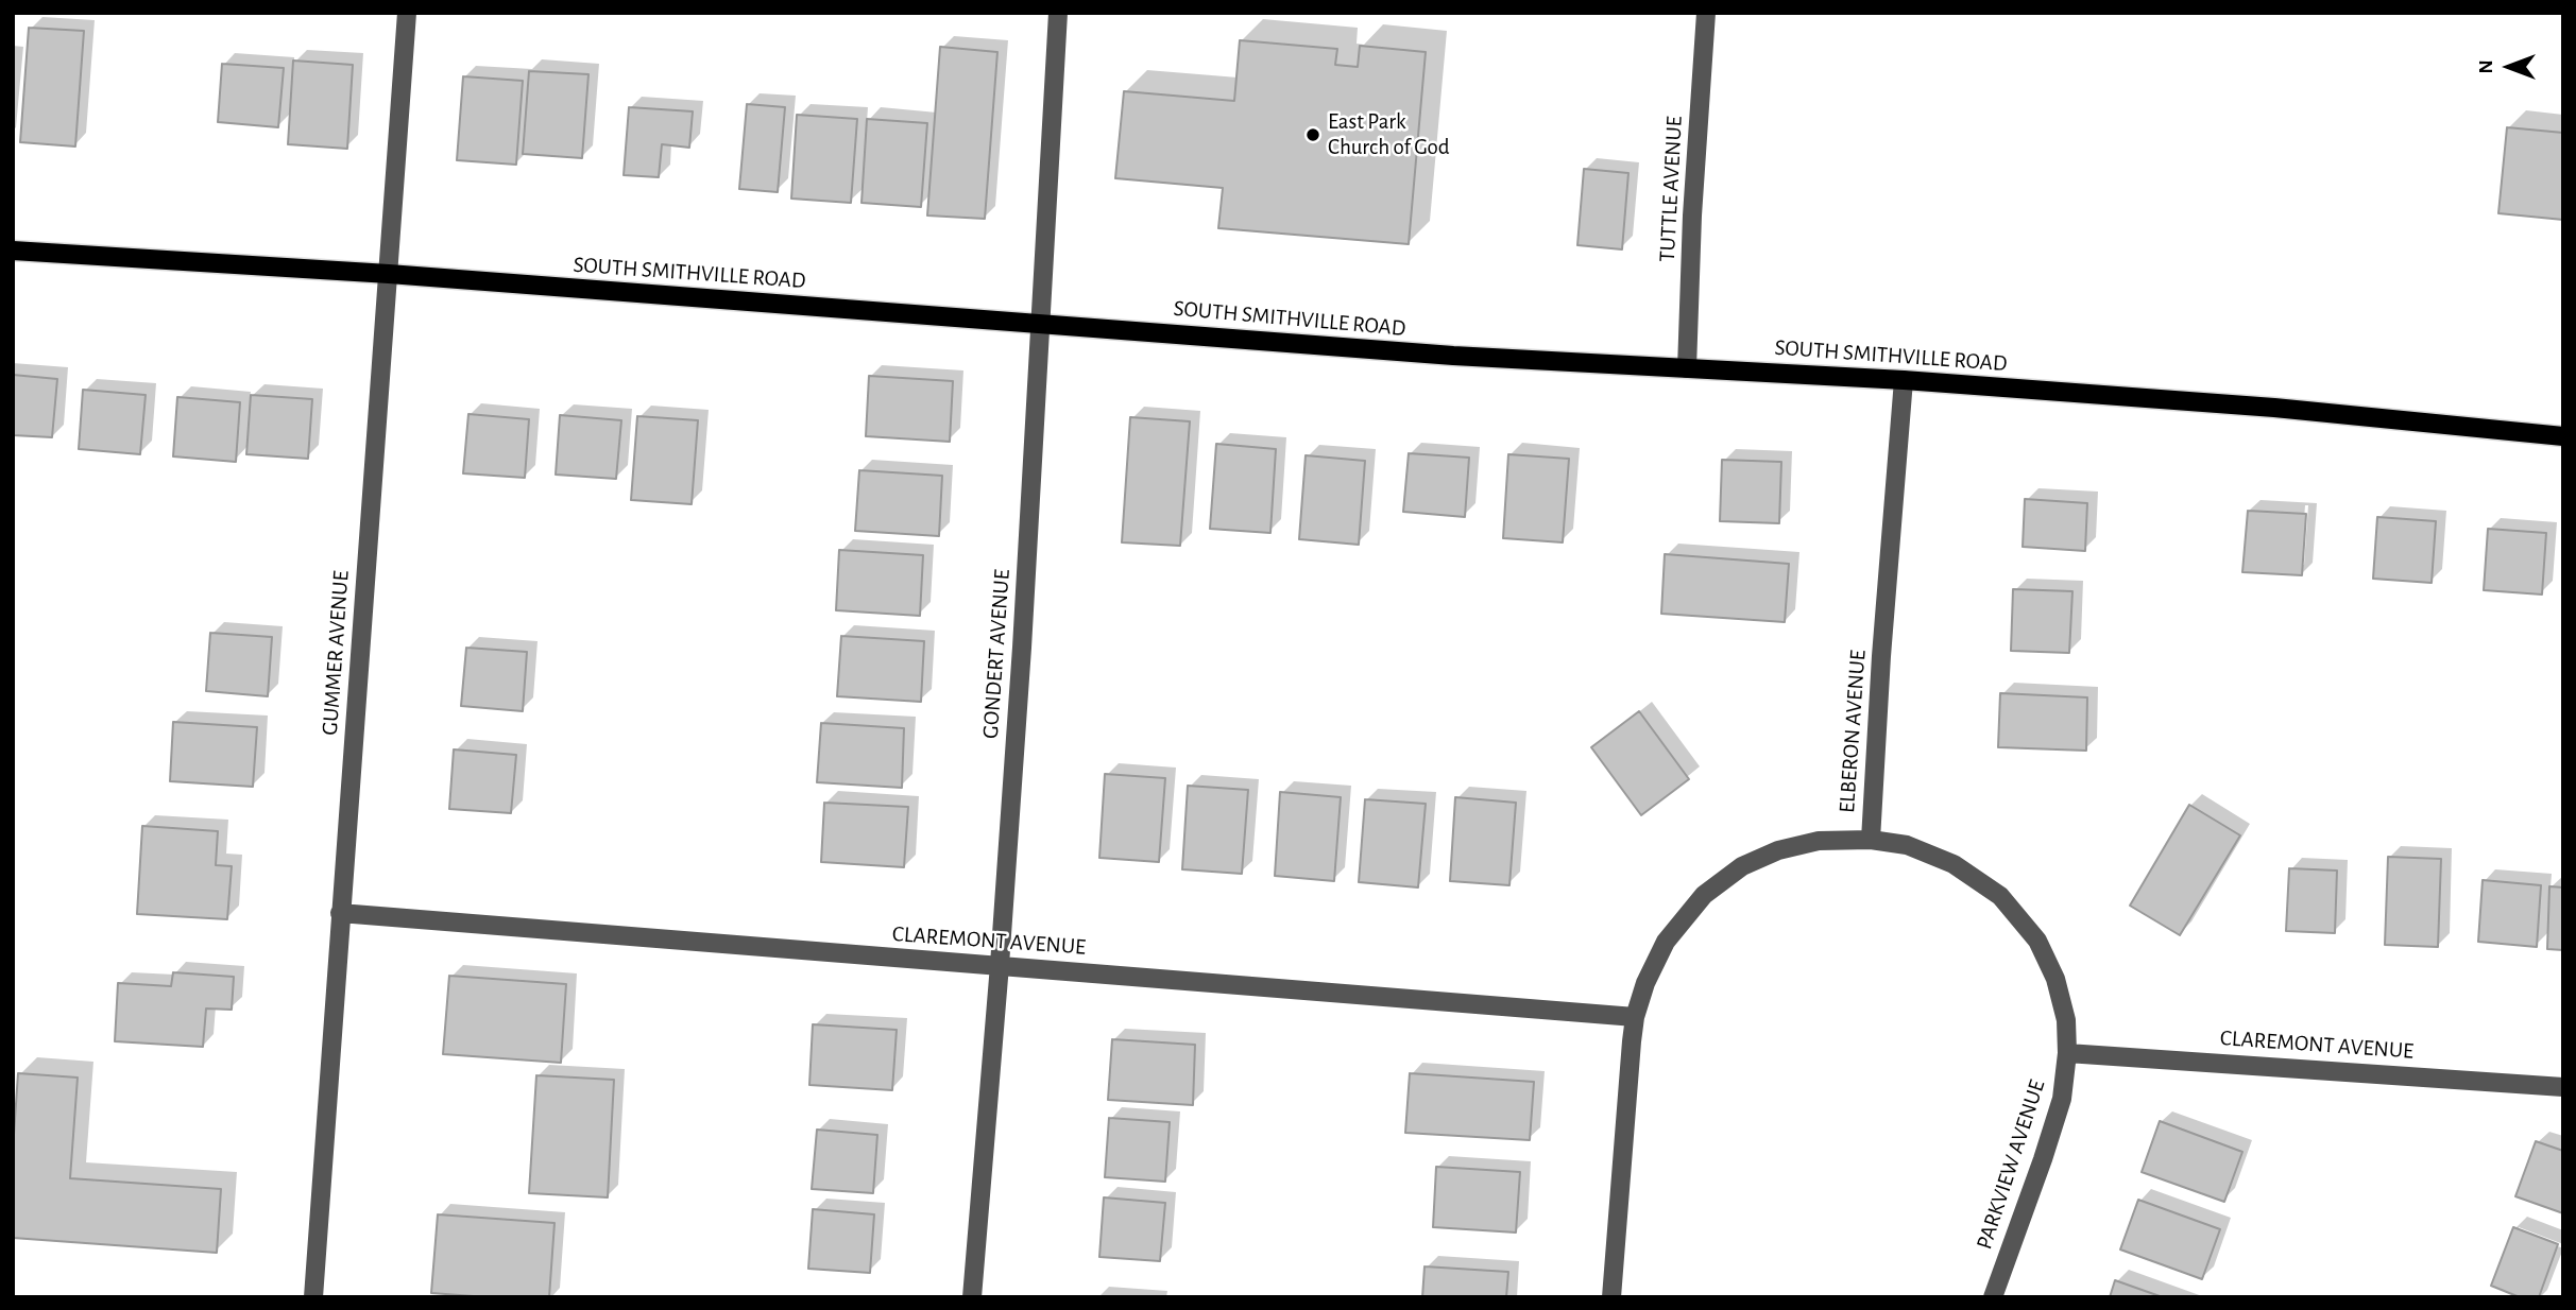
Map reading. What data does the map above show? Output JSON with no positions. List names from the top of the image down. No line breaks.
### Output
{"streets":{"main road":["SOUTH SMITHVILLE ROAD"],"street":["TUTTLE AVENUE","GUMMER AVENUE","GONDERT AVENUE","ELBERON AVENUE","CLAREMONT AVENUE","PARKVIEW AVENUE"]},"crossings":[["TUTTLE AVENUE","SOUTH SMITHVILLE ROAD"],["SOUTH SMITHVILLE ROAD","GUMMER AVENUE"],["SOUTH SMITHVILLE ROAD","GONDERT AVENUE"],["SOUTH SMITHVILLE ROAD","ELBERON AVENUE"],["GUMMER AVENUE","CLAREMONT AVENUE"],["GONDERT AVENUE","CLAREMONT AVENUE"],["ELBERON AVENUE","CLAREMONT AVENUE"],["ELBERON AVENUE","PARKVIEW AVENUE"],["CLAREMONT AVENUE","PARKVIEW AVENUE"]],"places":["East Park Church of God"],"north":"left"}
